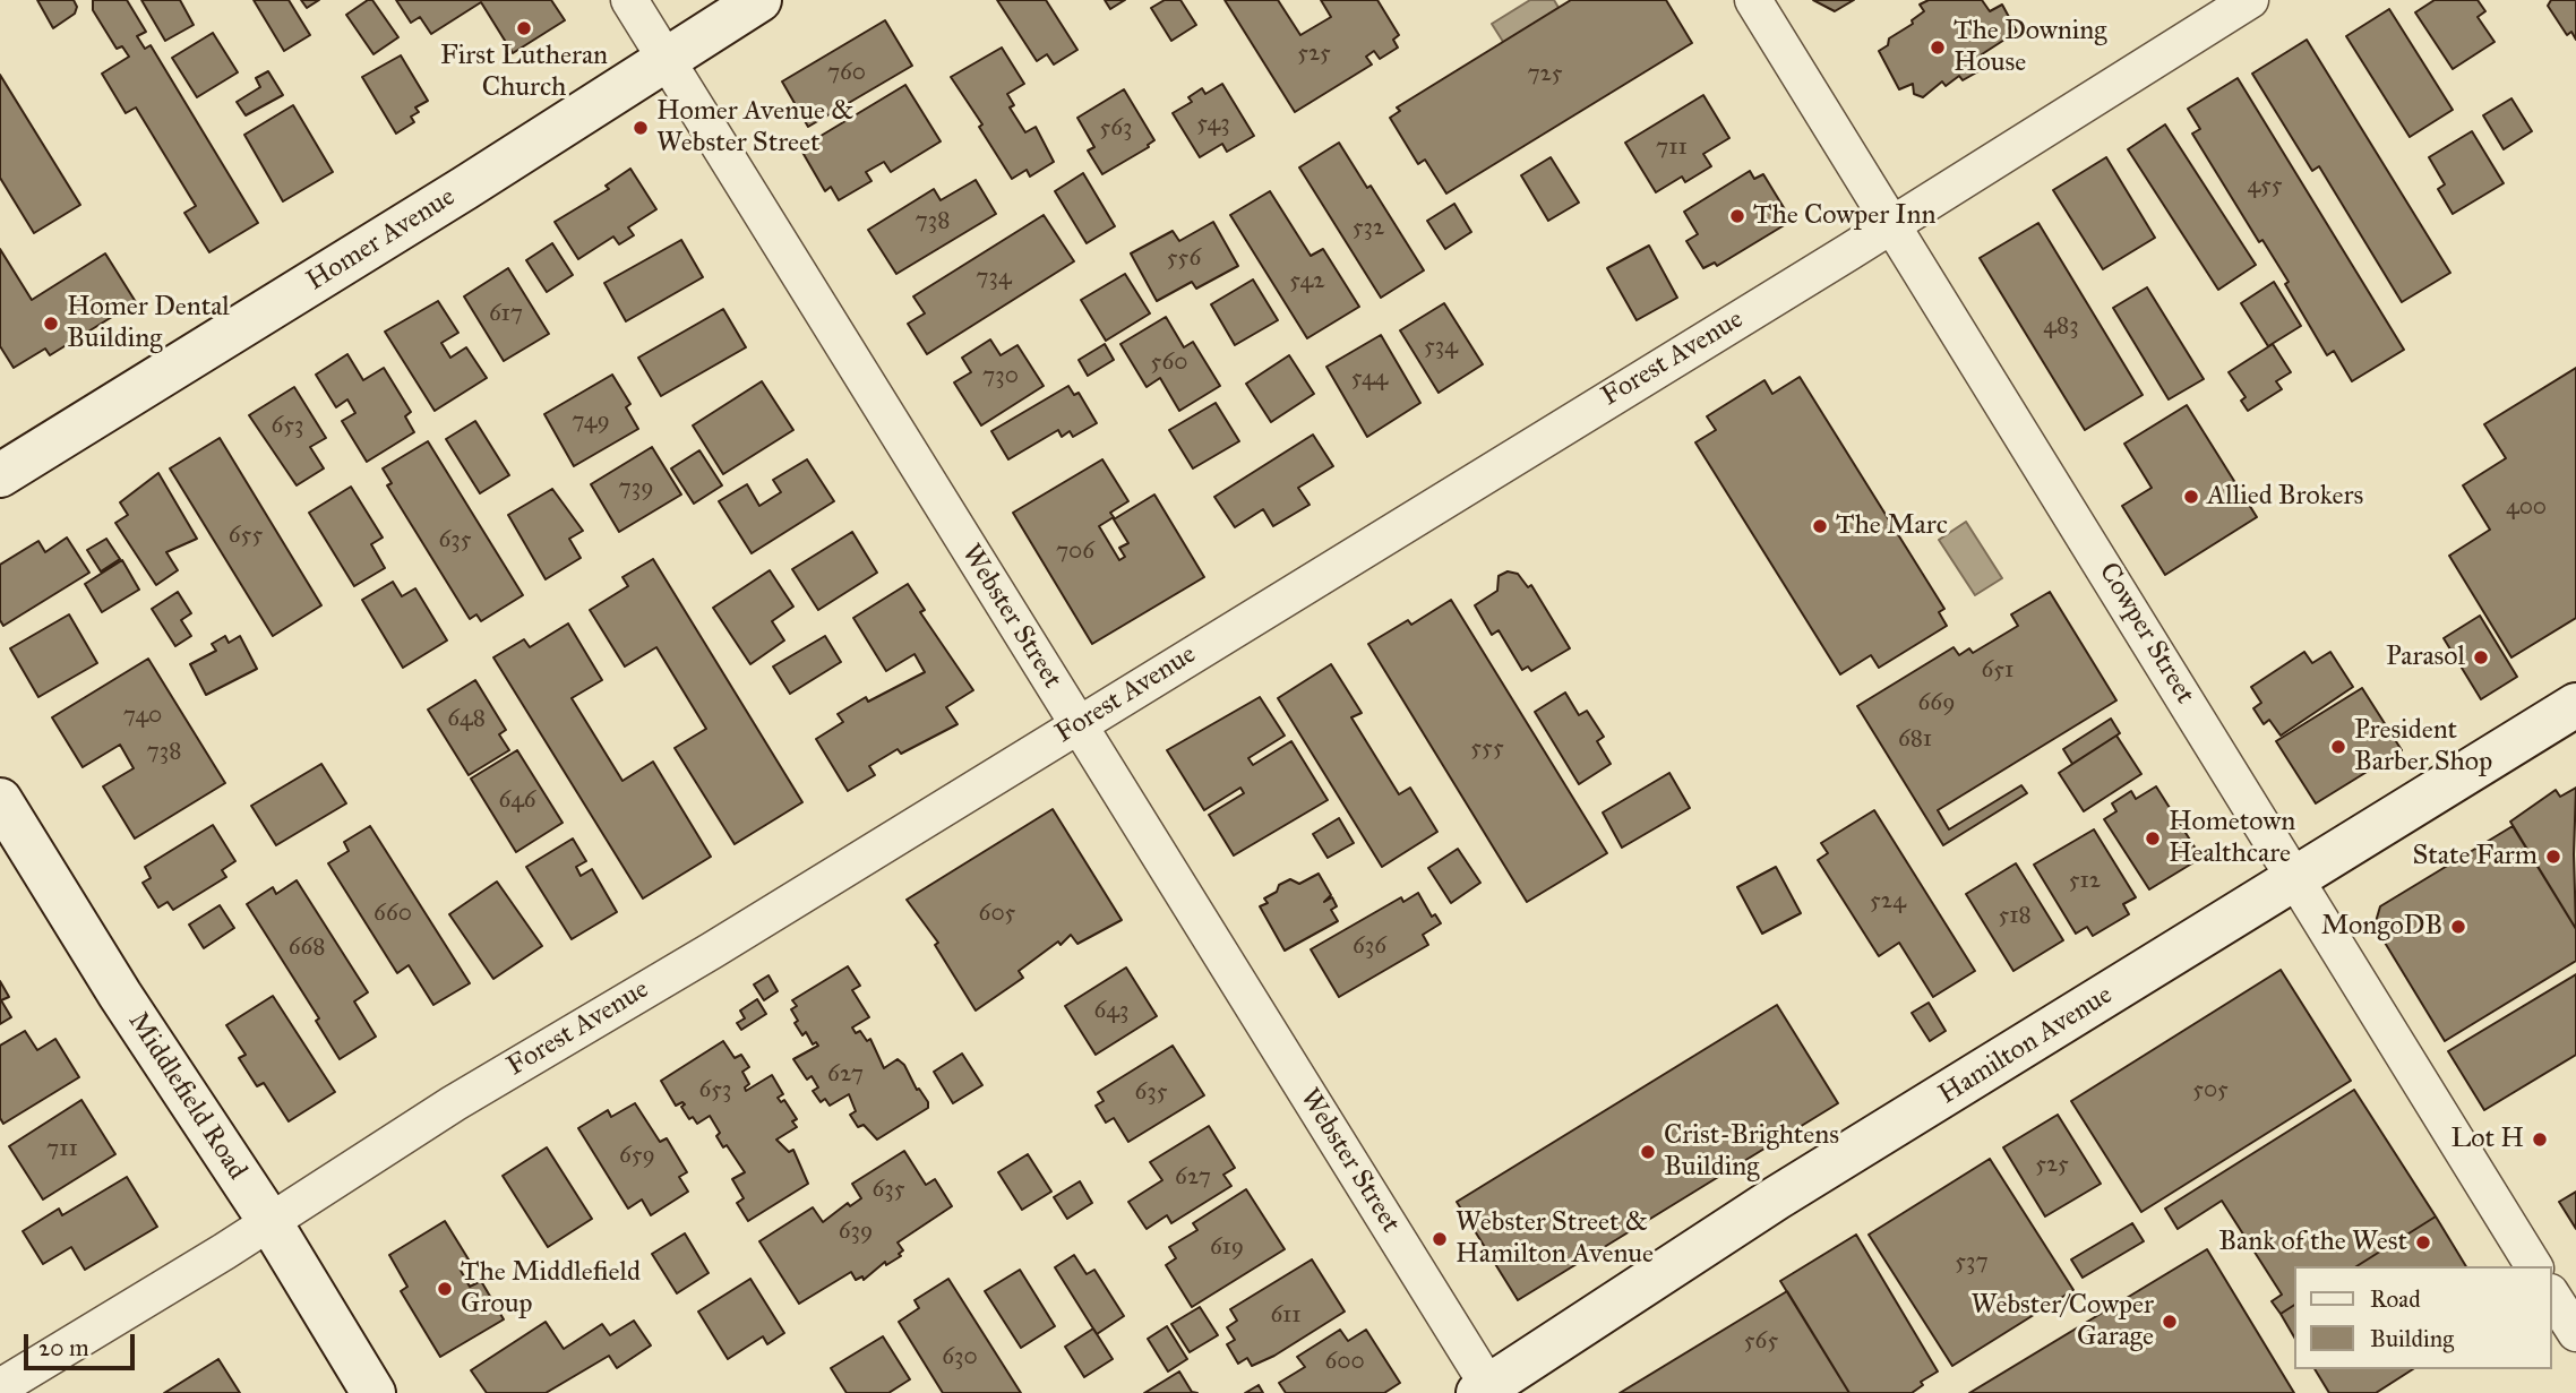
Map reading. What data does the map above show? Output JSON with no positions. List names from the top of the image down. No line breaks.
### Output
{"streets":{"street":["Homer Avenue","Forest Avenue","Webster Street","Cowper Street","Hamilton Avenue","Middlefield Road"]},"crossings":[["Homer Avenue","Webster Street"],["Forest Avenue","Webster Street"],["Forest Avenue","Cowper Street"],["Forest Avenue","Middlefield Road"],["Webster Street","Hamilton Avenue"],["Cowper Street","Hamilton Avenue"]],"places":["First Lutheran Church","The Downing House","Homer Avenue & Webster Street","The Cowper Inn","Homer Dental Building","Allied Brokers","The Marc","Parasol","President Barber Shop","Hometown Healthcare","State Farm","MongoDB","Lot H","Crist-Brightens Building","Webster Street & Hamilton Avenue","Bank of the West","The Middlefield Group","Webster/Cowper Garage"],"house_numbers":["525","760","725","543","563","711","455","738","532","556","734","542","617","483","534","560","730","544","749","653","739","400","655","635","706","651","669","740","648","681","555","738","646","512","524","660","605","518","636","668","643","627","653","505","635","711","659","525","627","635","639","619","537","611","565","630","600"],"legend":["Road","Building"],"scale_bar":"20 m"}
